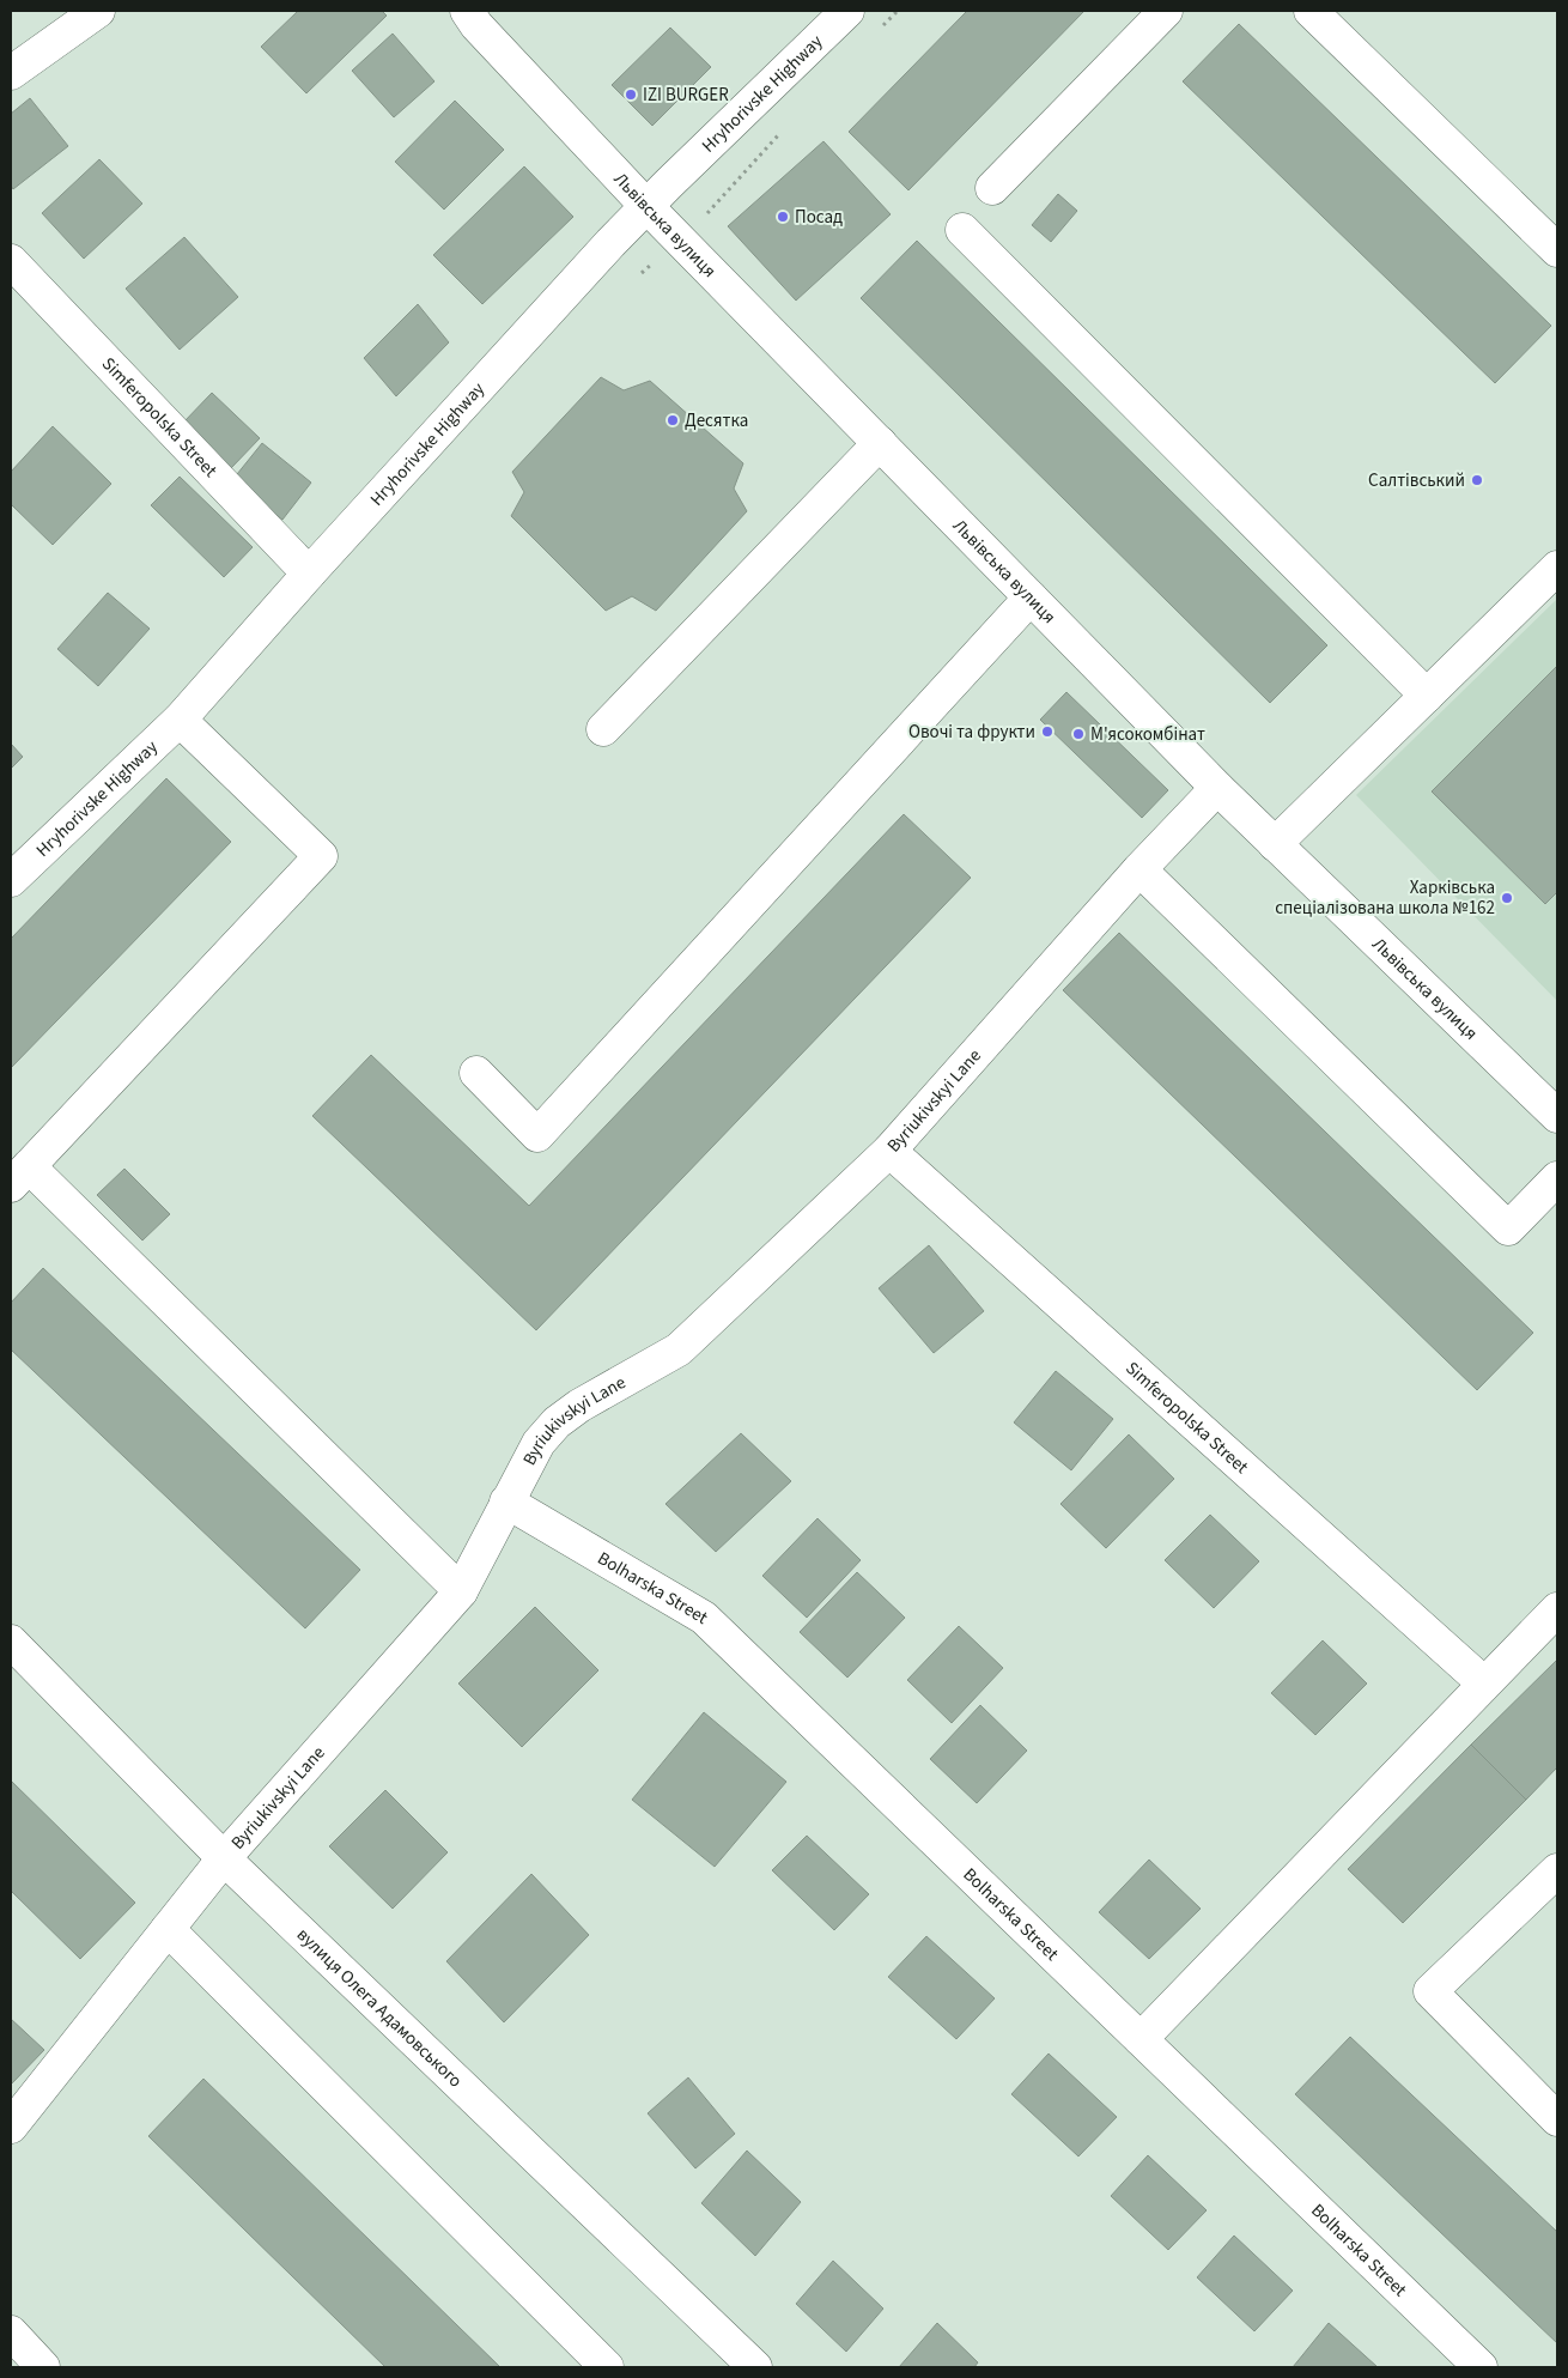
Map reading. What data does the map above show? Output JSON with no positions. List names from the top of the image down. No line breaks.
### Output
{"streets":{"street":["Hryhorivske Highway","Львівська вулиця","Simferopolska Street","Byriukivskyi Lane","Bolharska Street","вулиця Олега Адамовського"]},"crossings":[["Hryhorivske Highway","Львівська вулиця"],["Hryhorivske Highway","Simferopolska Street"],["Львівська вулиця","Byriukivskyi Lane"],["Simferopolska Street","Byriukivskyi Lane"],["Byriukivskyi Lane","Bolharska Street"],["Byriukivskyi Lane","вулиця Олега Адамовського"]],"places":["IZI BURGER","Посад","Десятка","Салтівський","Овочі та фрукти","М'ясокомбінат","Харківська спеціалізована школа №162"]}
